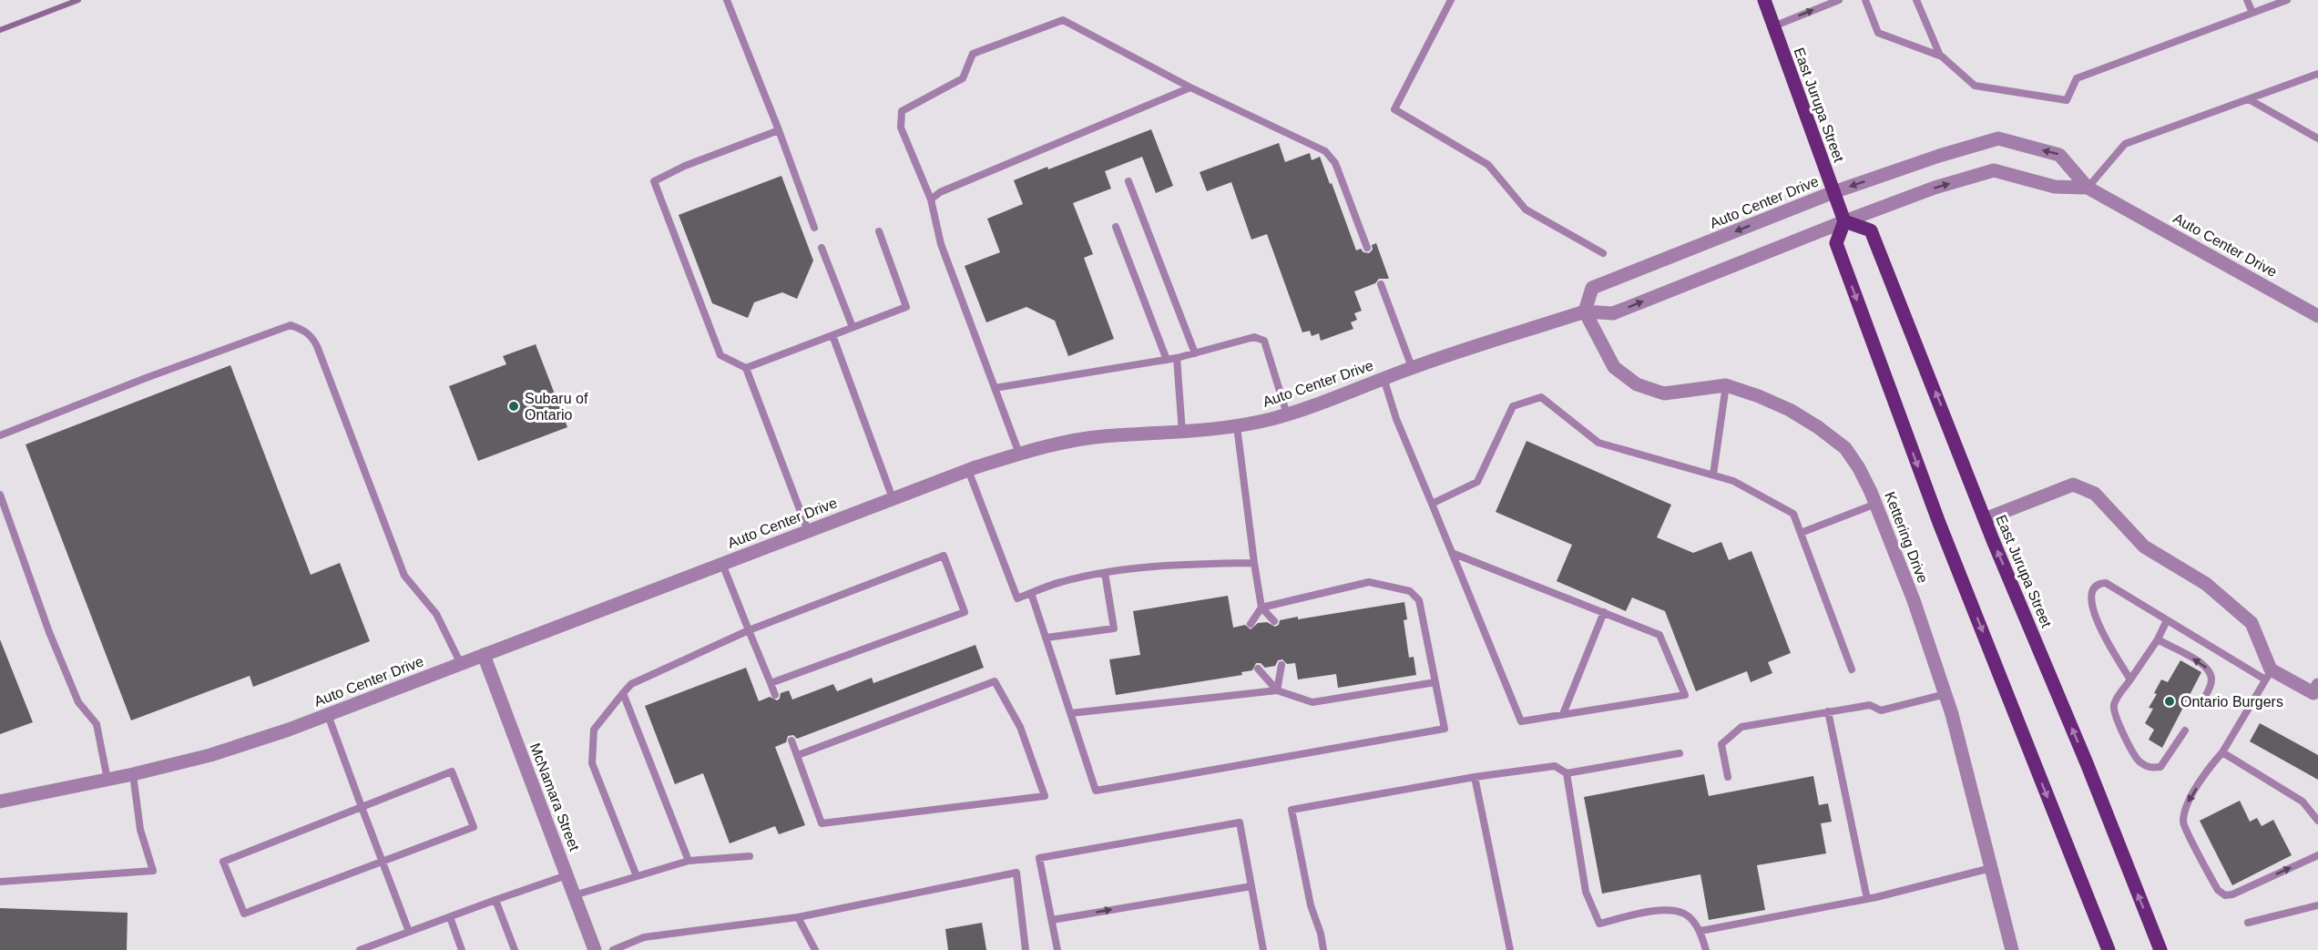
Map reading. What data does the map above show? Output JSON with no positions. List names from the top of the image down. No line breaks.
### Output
{"streets":{"main road":["East Jurupa Street"],"street":["Auto Center Drive","Kettering Drive","McNamara Street"]},"crossings":[["East Jurupa Street","Auto Center Drive"],["Auto Center Drive","Kettering Drive"],["Auto Center Drive","McNamara Street"]],"places":["Subaru of Ontario","Ontario Burgers"]}
